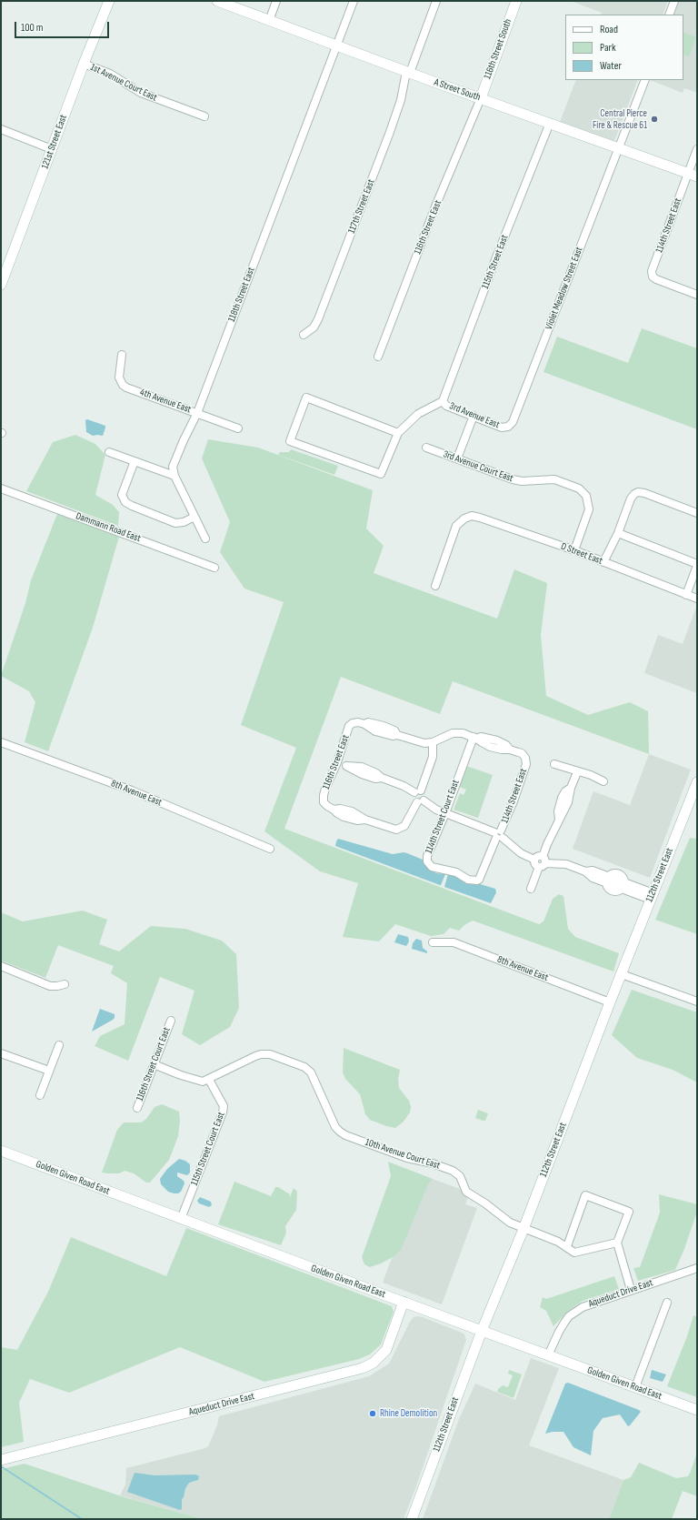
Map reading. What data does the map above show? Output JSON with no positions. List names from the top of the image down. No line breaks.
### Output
{"streets":{"street":["116th Street South","1st Avenue Court East","A Street South","121st Street East","117th Street East","114th Street East","116th Street East","115th Street East","Violet Meadow Street East","118th Street East","4th Avenue East","3rd Avenue East","3rd Avenue Court East","Dammann Road East","D Street East","8th Avenue East","114th Street Court East","112th Street East","116th Street Court East","115th Street Court East","10th Avenue Court East","Golden Given Road East","Aqueduct Drive East"]},"crossings":[["116th Street South","A Street South"],["116th Street South","116th Street East"],["1st Avenue Court East","121st Street East"],["A Street South","117th Street East"],["A Street South","114th Street East"],["A Street South","116th Street East"],["A Street South","115th Street East"],["A Street South","Violet Meadow Street East"],["A Street South","118th Street East"],["114th Street East","114th Street Court East"],["115th Street East","3rd Avenue East"],["Violet Meadow Street East","3rd Avenue East"],["118th Street East","4th Avenue East"],["3rd Avenue Court East","D Street East"],["8th Avenue East","112th Street East"],["112th Street East","10th Avenue Court East"],["112th Street East","Golden Given Road East"],["115th Street Court East","10th Avenue Court East"],["115th Street Court East","Golden Given Road East"],["Golden Given Road East","Aqueduct Drive East"]],"places":["Central Pierce Fire & Rescue 61","Rhine Demolition"],"legend":["Road","Park","Water"],"scale_bar":"100 m"}
